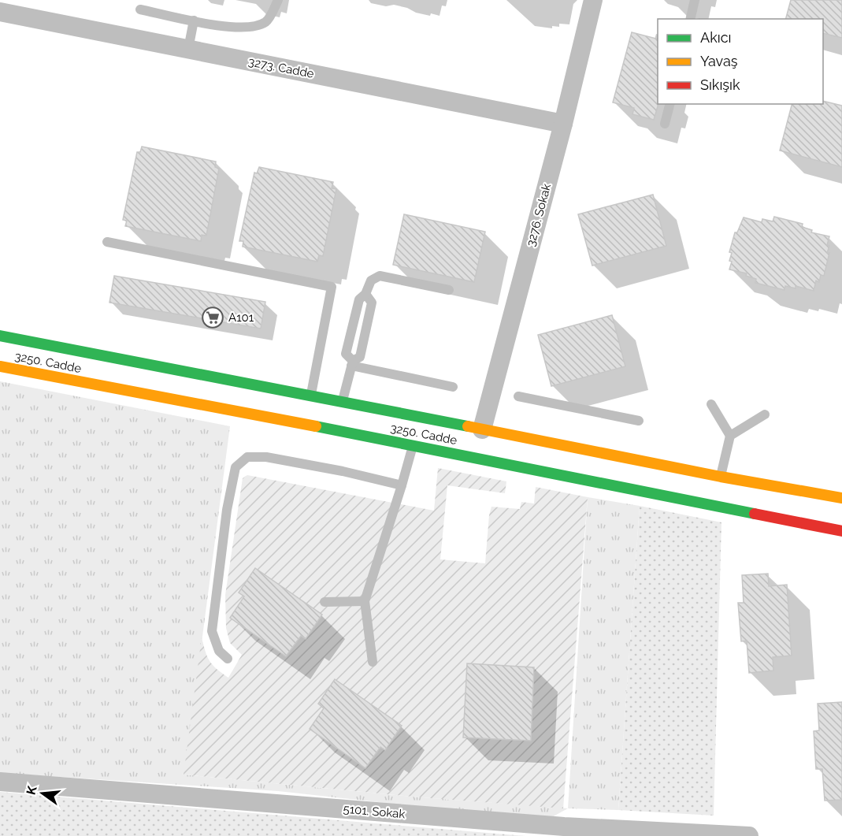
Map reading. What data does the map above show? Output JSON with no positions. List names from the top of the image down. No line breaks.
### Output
{"streets":{"street":["3273. Cadde","3276. Sokak","3250. Cadde","5101. Sokak"]},"crossings":[["3273. Cadde","3276. Sokak"],["3276. Sokak","3250. Cadde"]],"places":{"supermarket":["A101"]},"legend":["Akıcı","Yavaş","Sıkışık"],"north":"left"}
